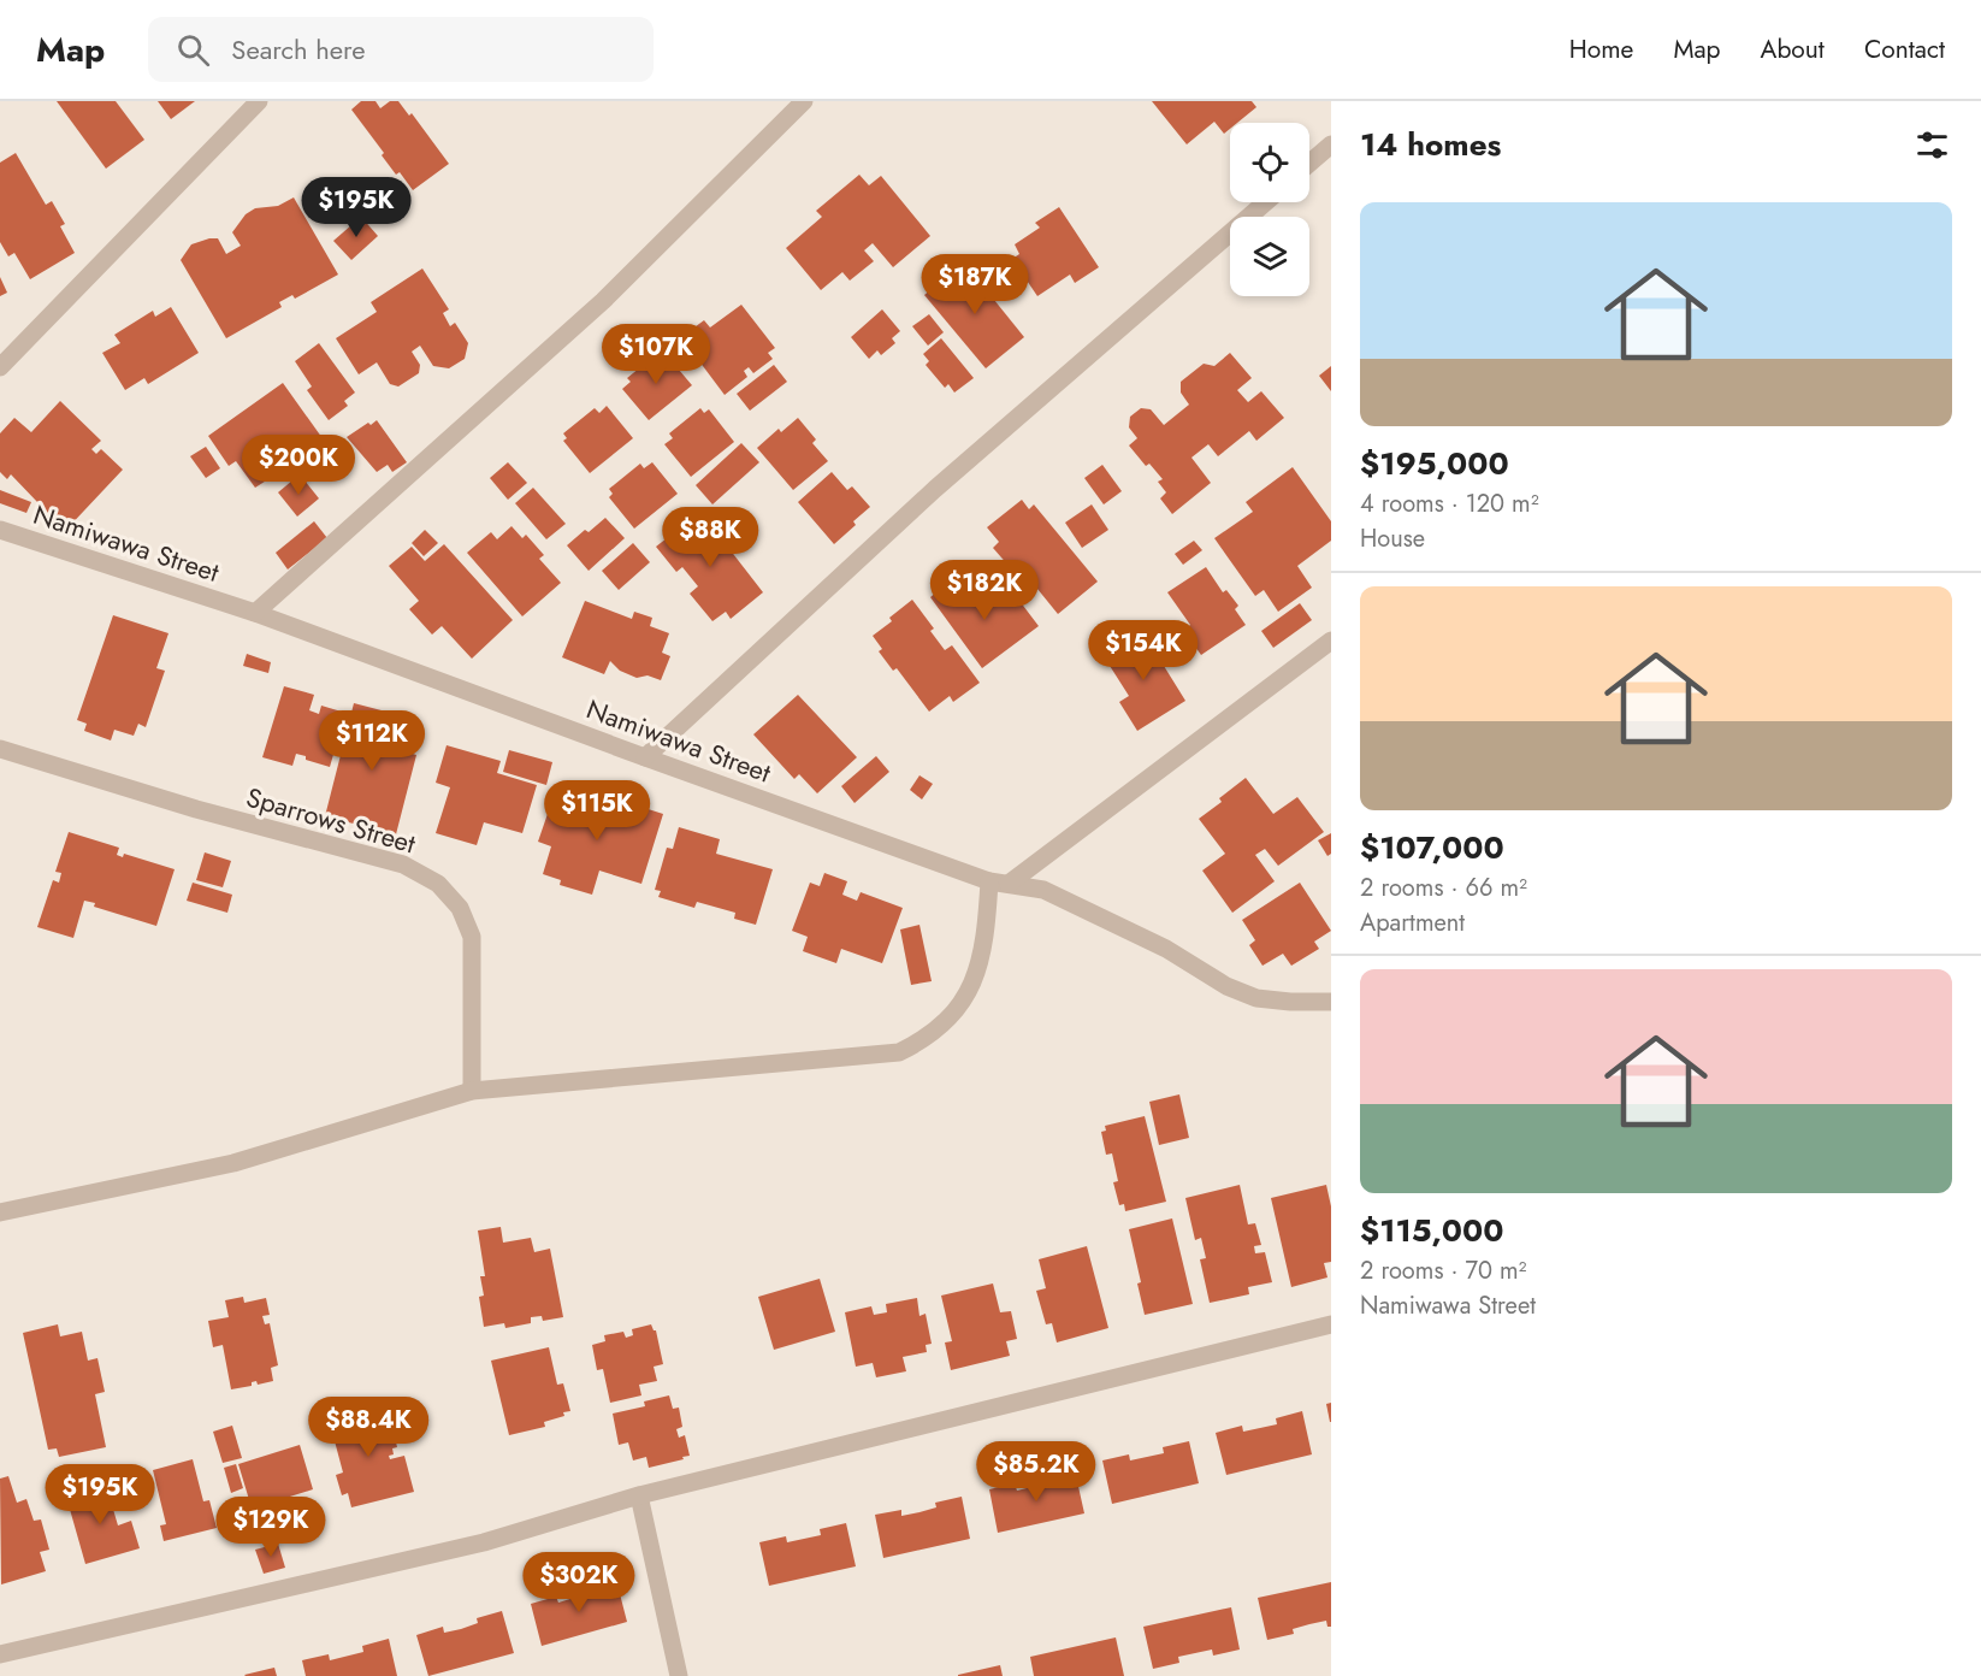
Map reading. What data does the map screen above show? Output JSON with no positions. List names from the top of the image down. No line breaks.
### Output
{"streets":{"street":["Namiwawa Street","Sparrows Street"]},"page":{"header":"Map","search":"Search here","nav":["Home","Map","About","Contact"],"heading":"14 homes","price":["$195K","$187K","$107K","$200K","$88K","$182K","$154K","$112K","$115K","$88.4K","$85.2K","$195K","$129K","$302K"],"list":[{"name":"$195,000","note":"4 rooms · 120 m² · House"},{"name":"$107,000","note":"2 rooms · 66 m² · Apartment"},{"name":"$115,000","note":"2 rooms · 70 m² · Namiwawa Street"}]}}
